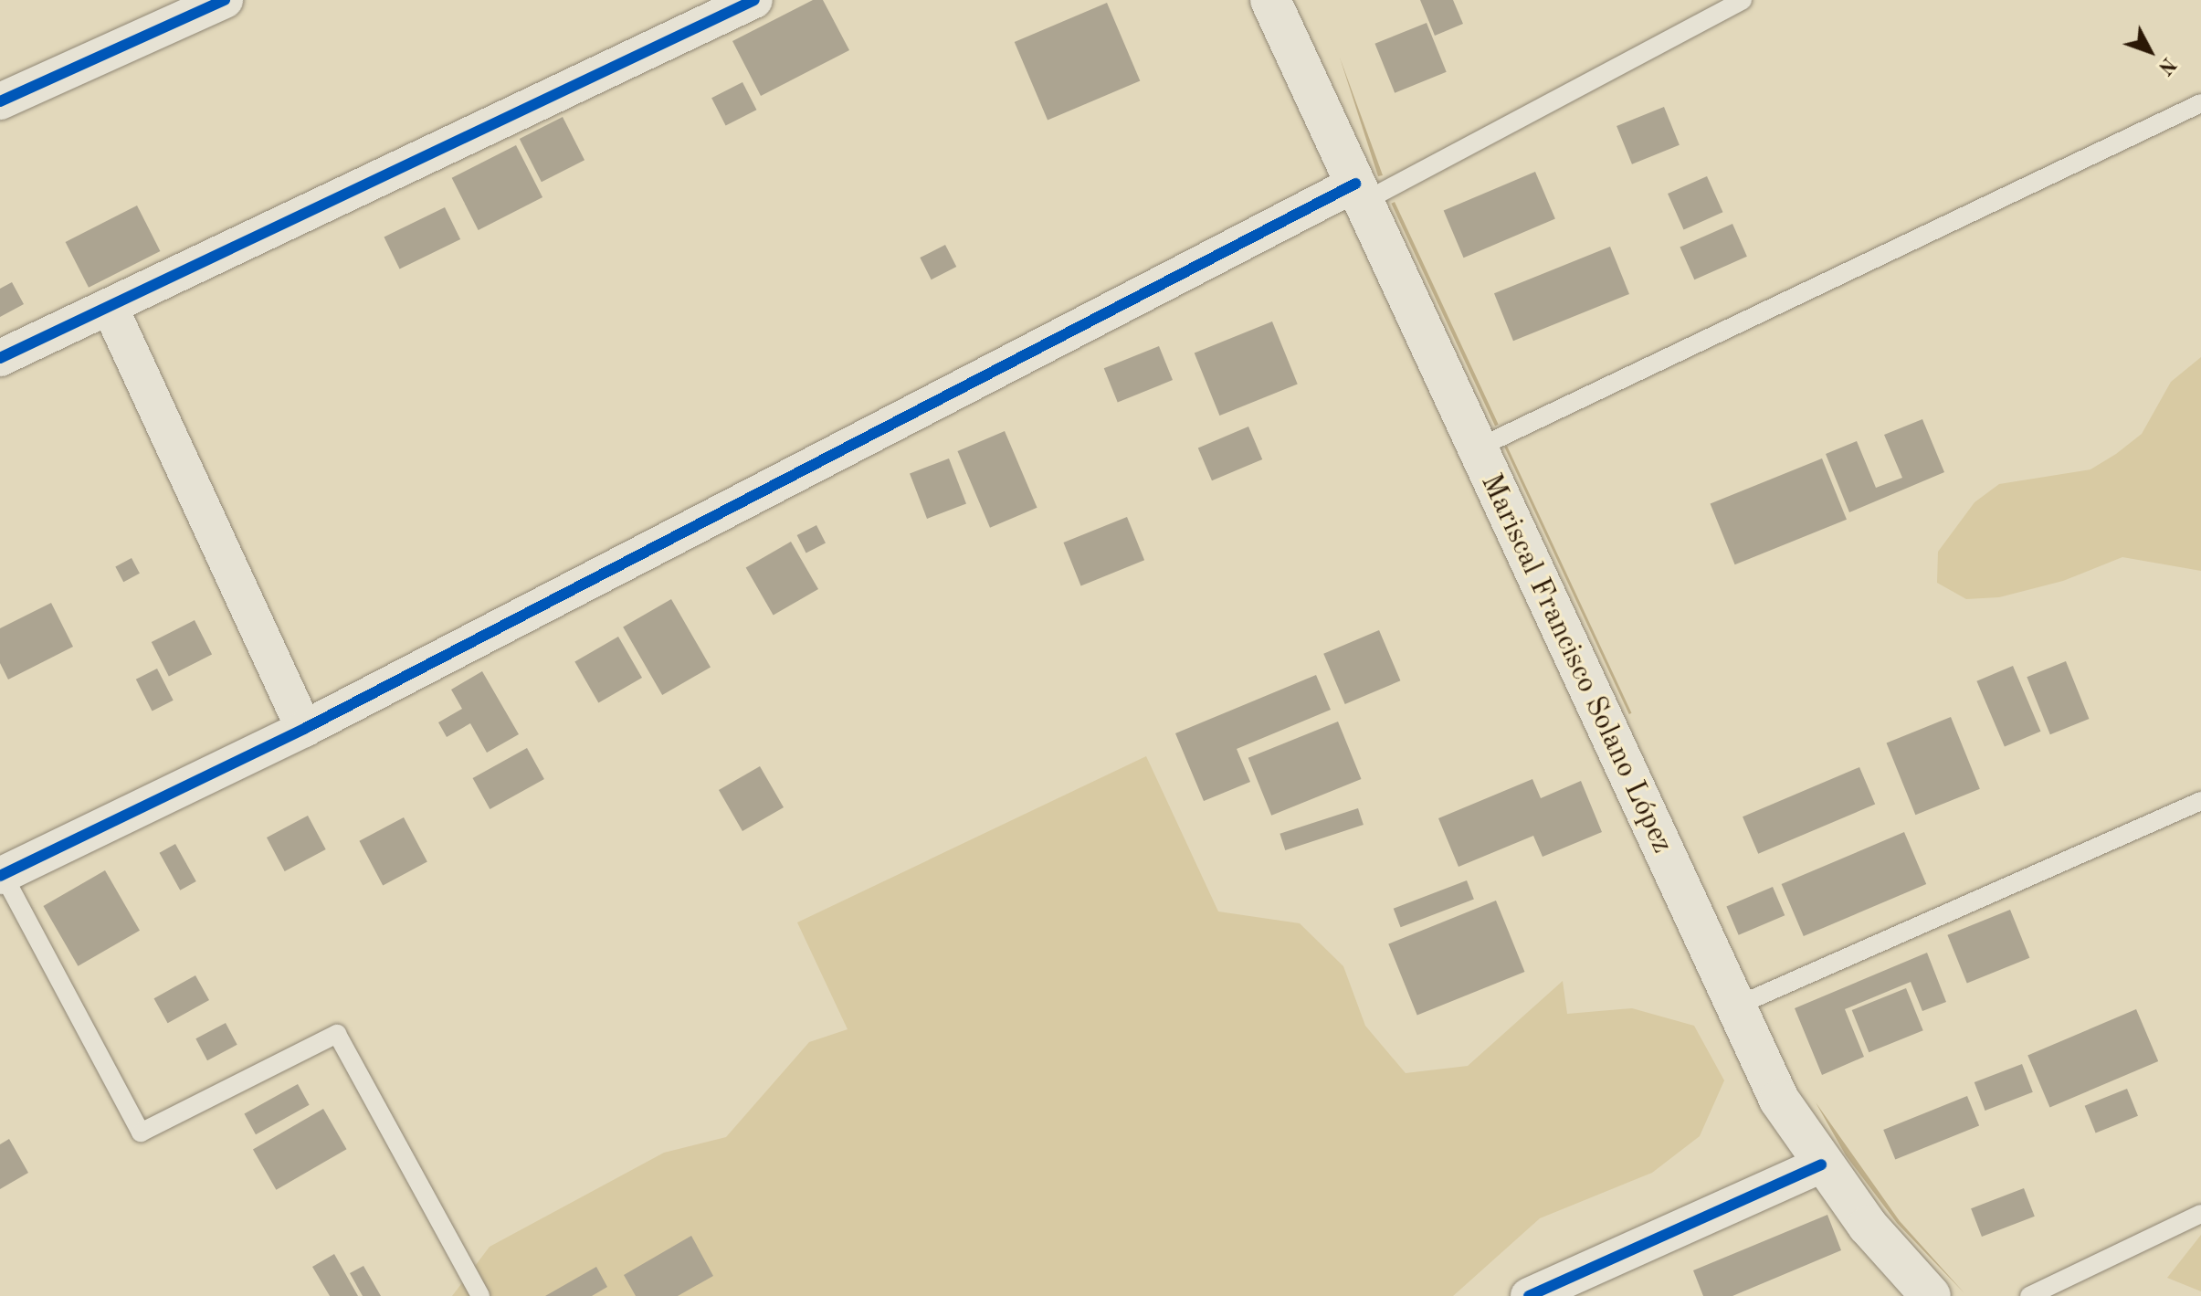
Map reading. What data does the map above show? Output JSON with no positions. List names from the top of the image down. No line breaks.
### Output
{"streets":{"main road":["Mariscal Francisco Solano López"]},"north":"bottom right"}
